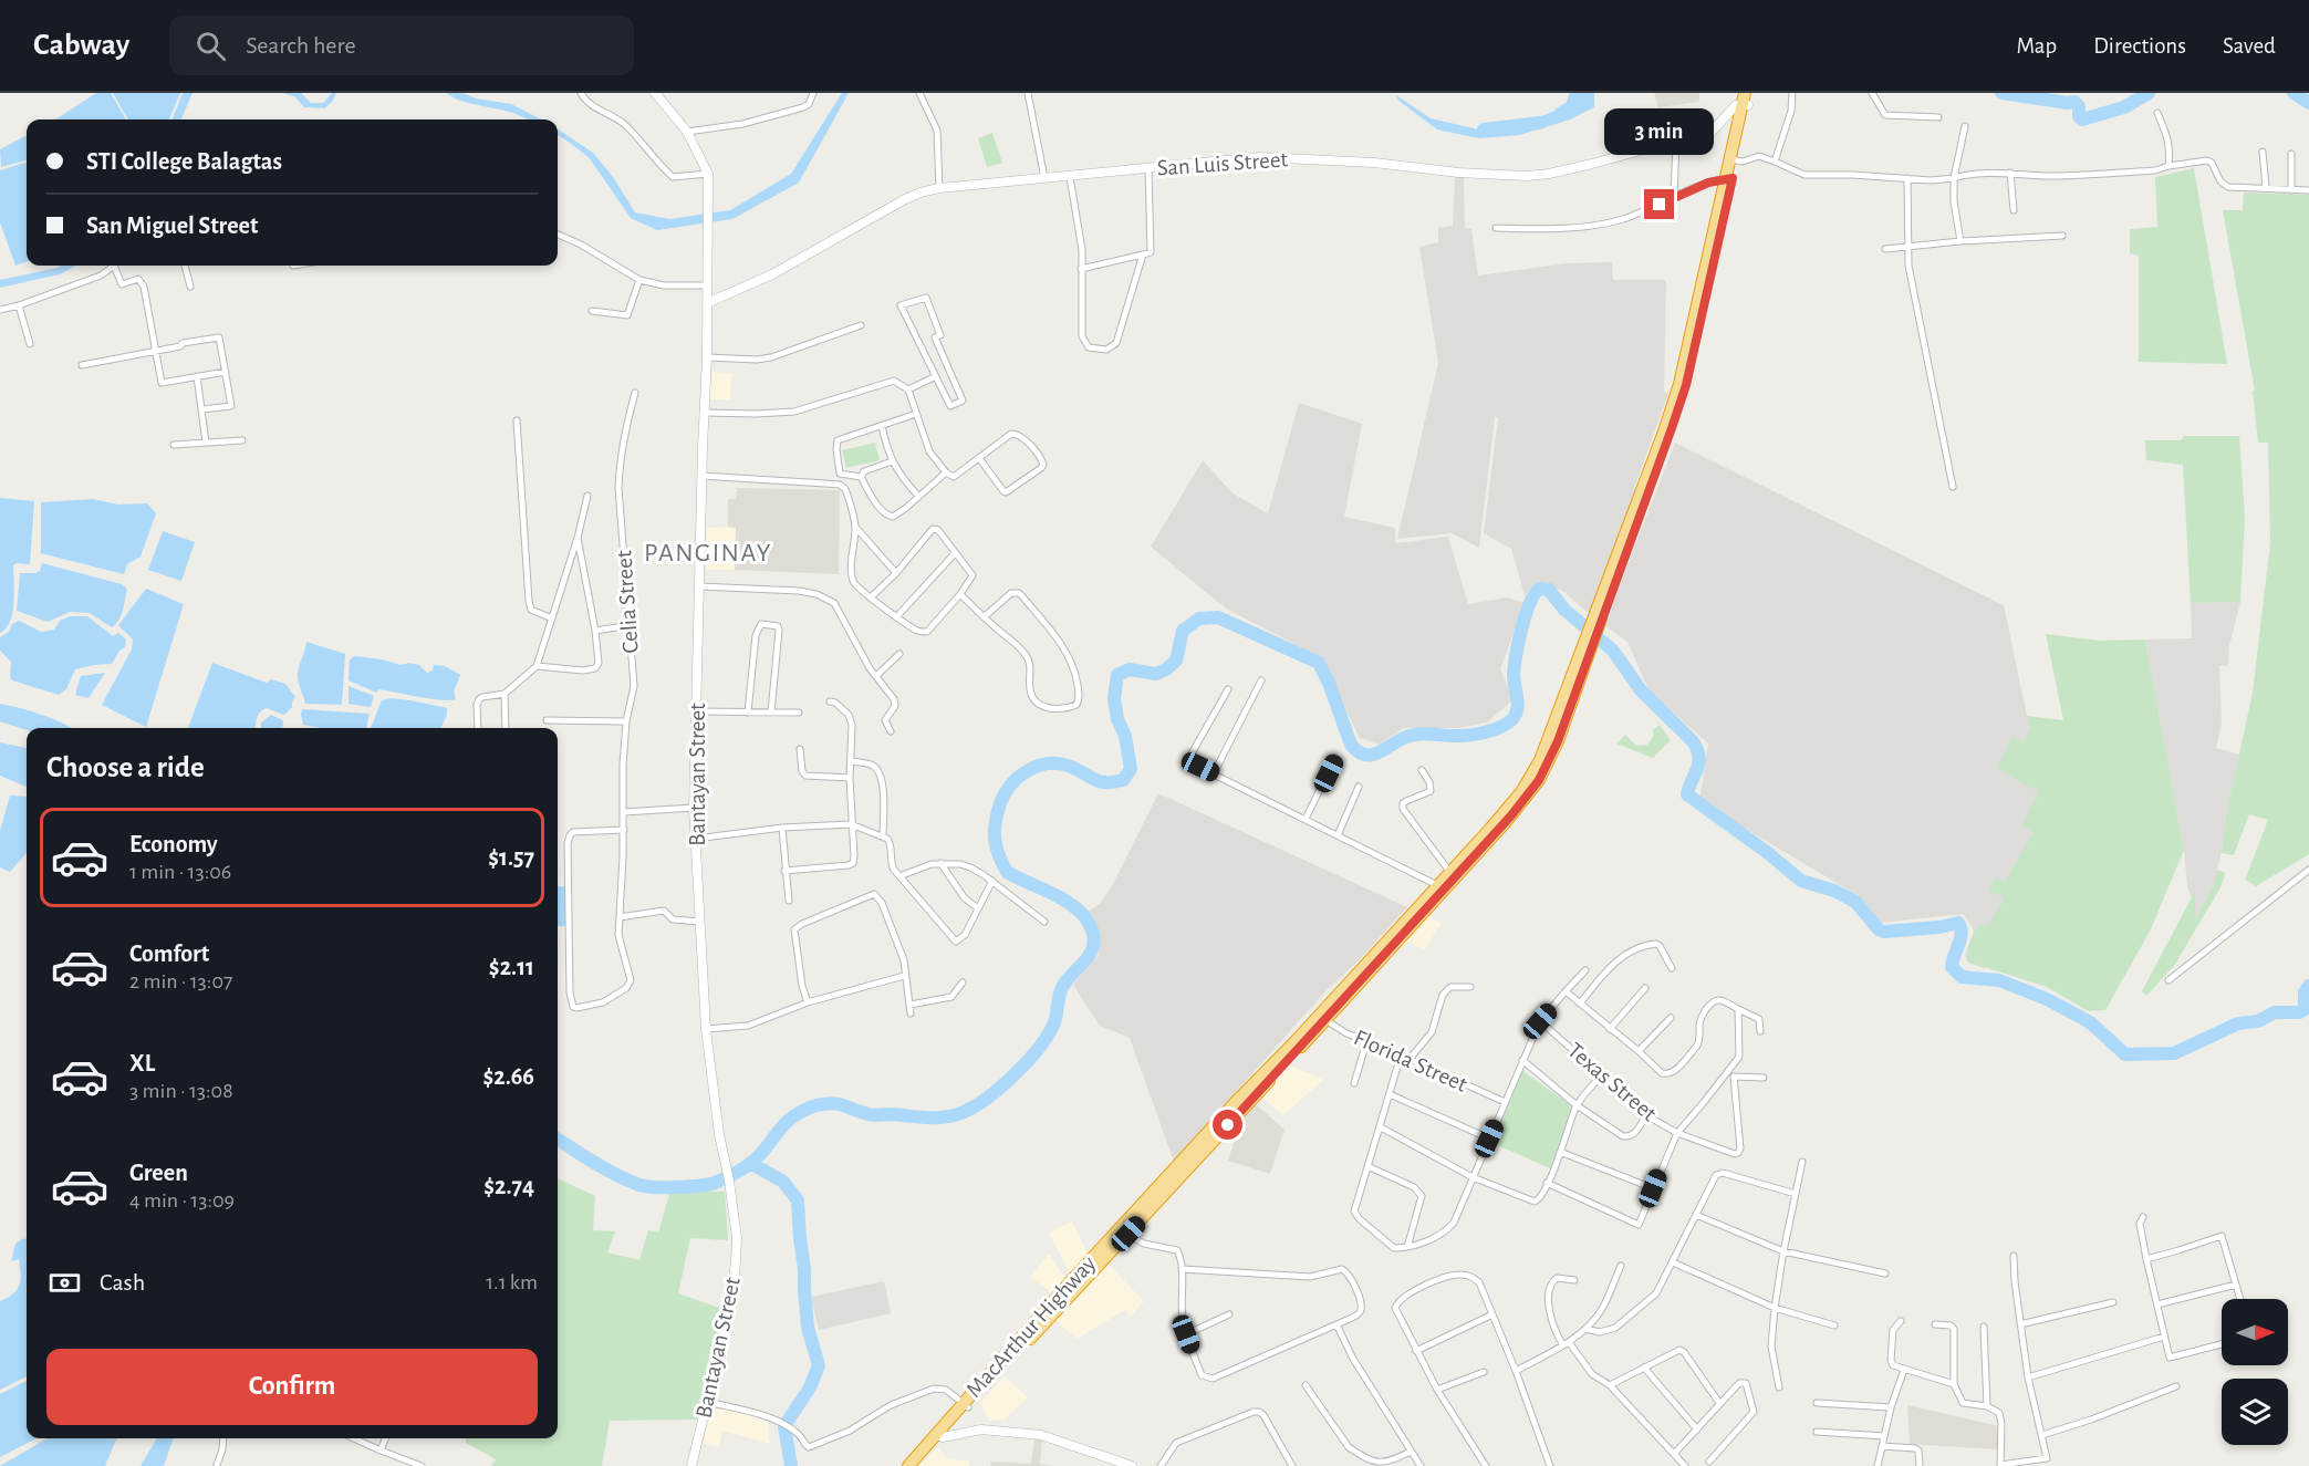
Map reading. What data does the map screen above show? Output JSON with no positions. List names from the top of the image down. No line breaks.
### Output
{"streets":{"highway":["MacArthur Highway"],"main road":["San Luis Street","Bantayan Street"],"street":["Celia Street","Florida Street","Texas Street"]},"crossings":[["San Luis Street","Bantayan Street"],["San Luis Street","MacArthur Highway"],["Florida Street","MacArthur Highway"]],"districts":["PANGINAY"],"north":"right","page":{"header":"Cabway","search":"Search here","nav":["Map","Directions","Saved"],"bubble":"3 min","banner":["STI College Balagtas","San Miguel Street"],"heading":"Choose a ride","list":[{"name":"Economy","note":"1 min · 13:06","value":"$1.57"},{"name":"Comfort","note":"2 min · 13:07","value":"$2.11"},{"name":"XL","note":"3 min · 13:08","value":"$2.66"},{"name":"Green","note":"4 min · 13:09","value":"$2.74"}],"pay":["Cash","1.1 km"],"buttons":"Confirm"}}
